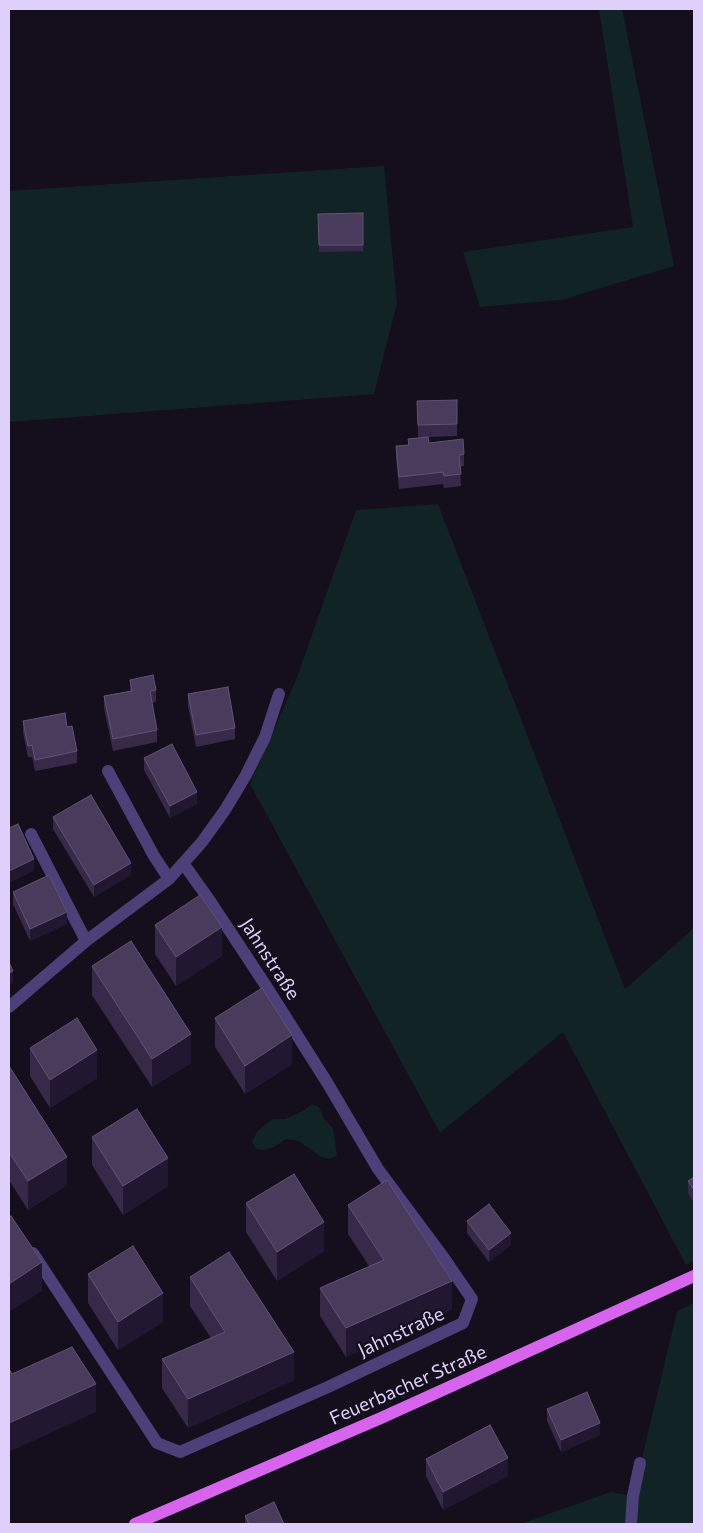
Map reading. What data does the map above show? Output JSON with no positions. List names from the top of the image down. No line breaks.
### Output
{"streets":{"main road":["Feuerbacher Straße"],"street":["Jahnstraße"]}}
